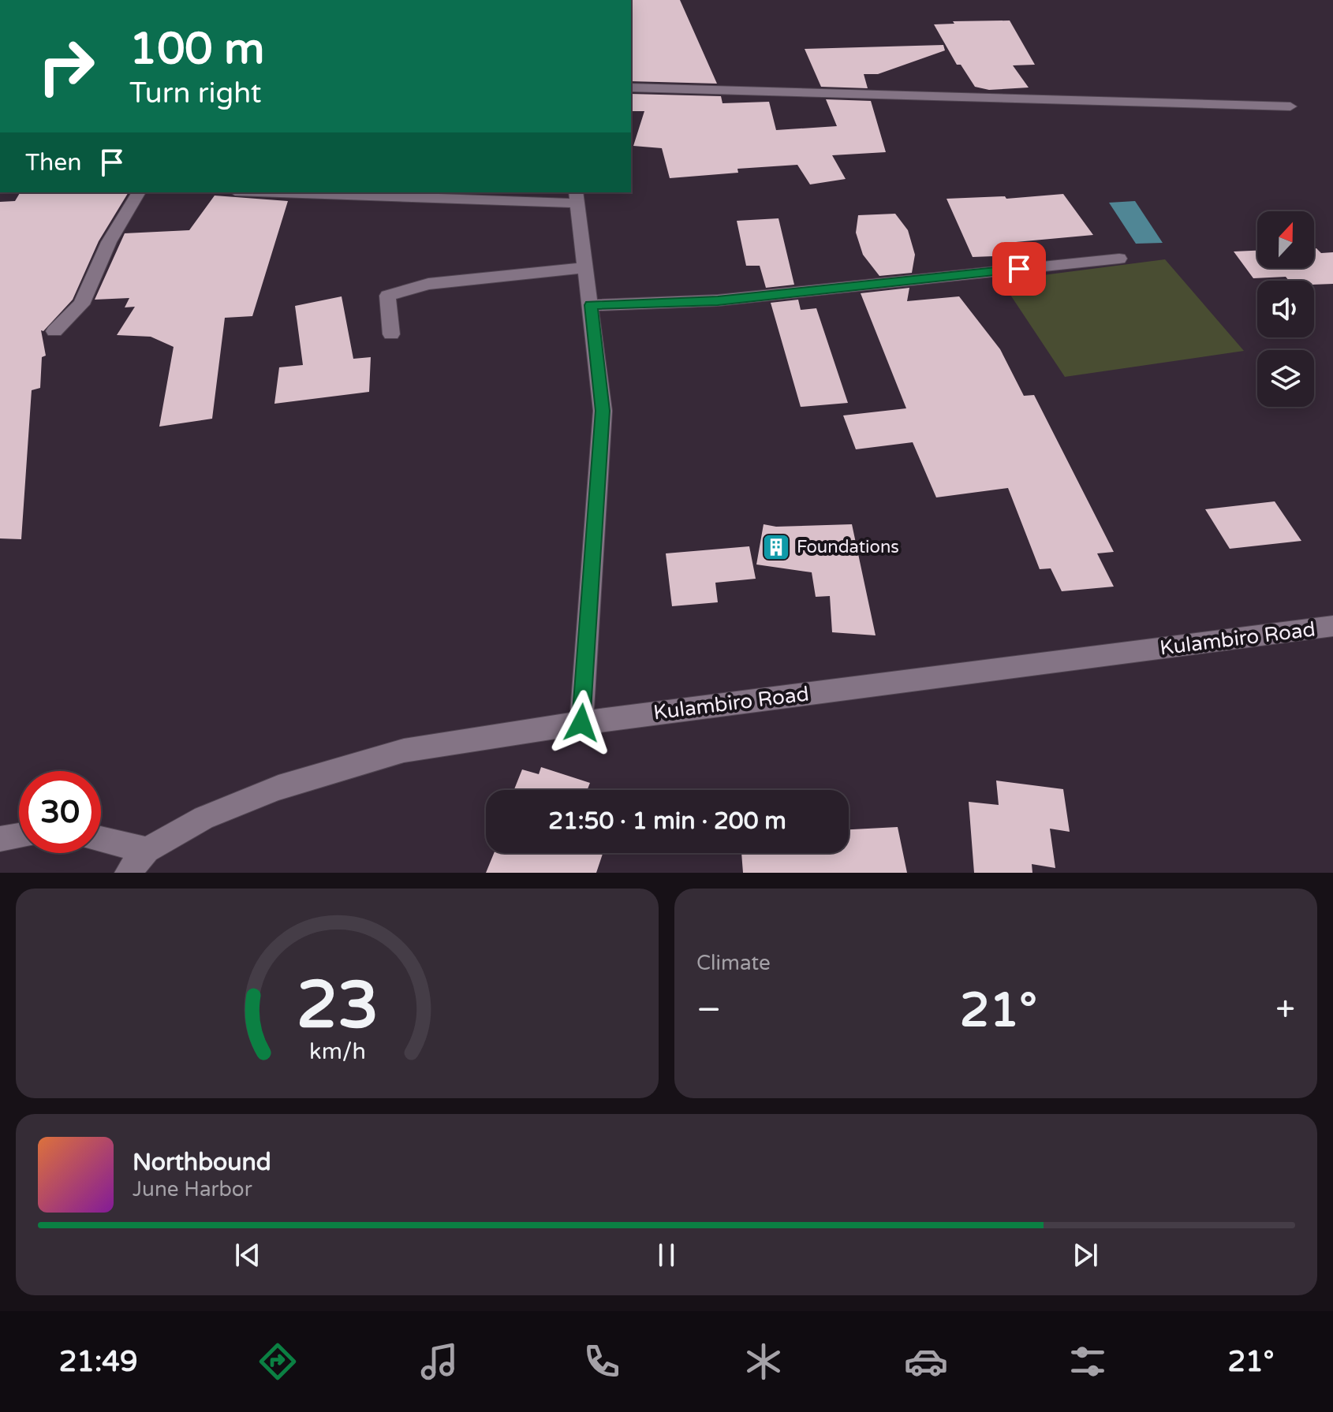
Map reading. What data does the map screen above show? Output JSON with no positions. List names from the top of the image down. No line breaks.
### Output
{"streets":{"street":["Kulambiro Road"]},"places":{"building":["Foundations"]},"north":"top","page":{"turn":["100 m","Turn right"],"then":"Then","limit":"30","trip":"21:50 · 1 min · 200 m","tile":"Climate","heat":["−","21°","+"],"song":["Northbound","June Harbor"],"tabs":["21:49","21°"],"gauge":["23","km/h"]}}
